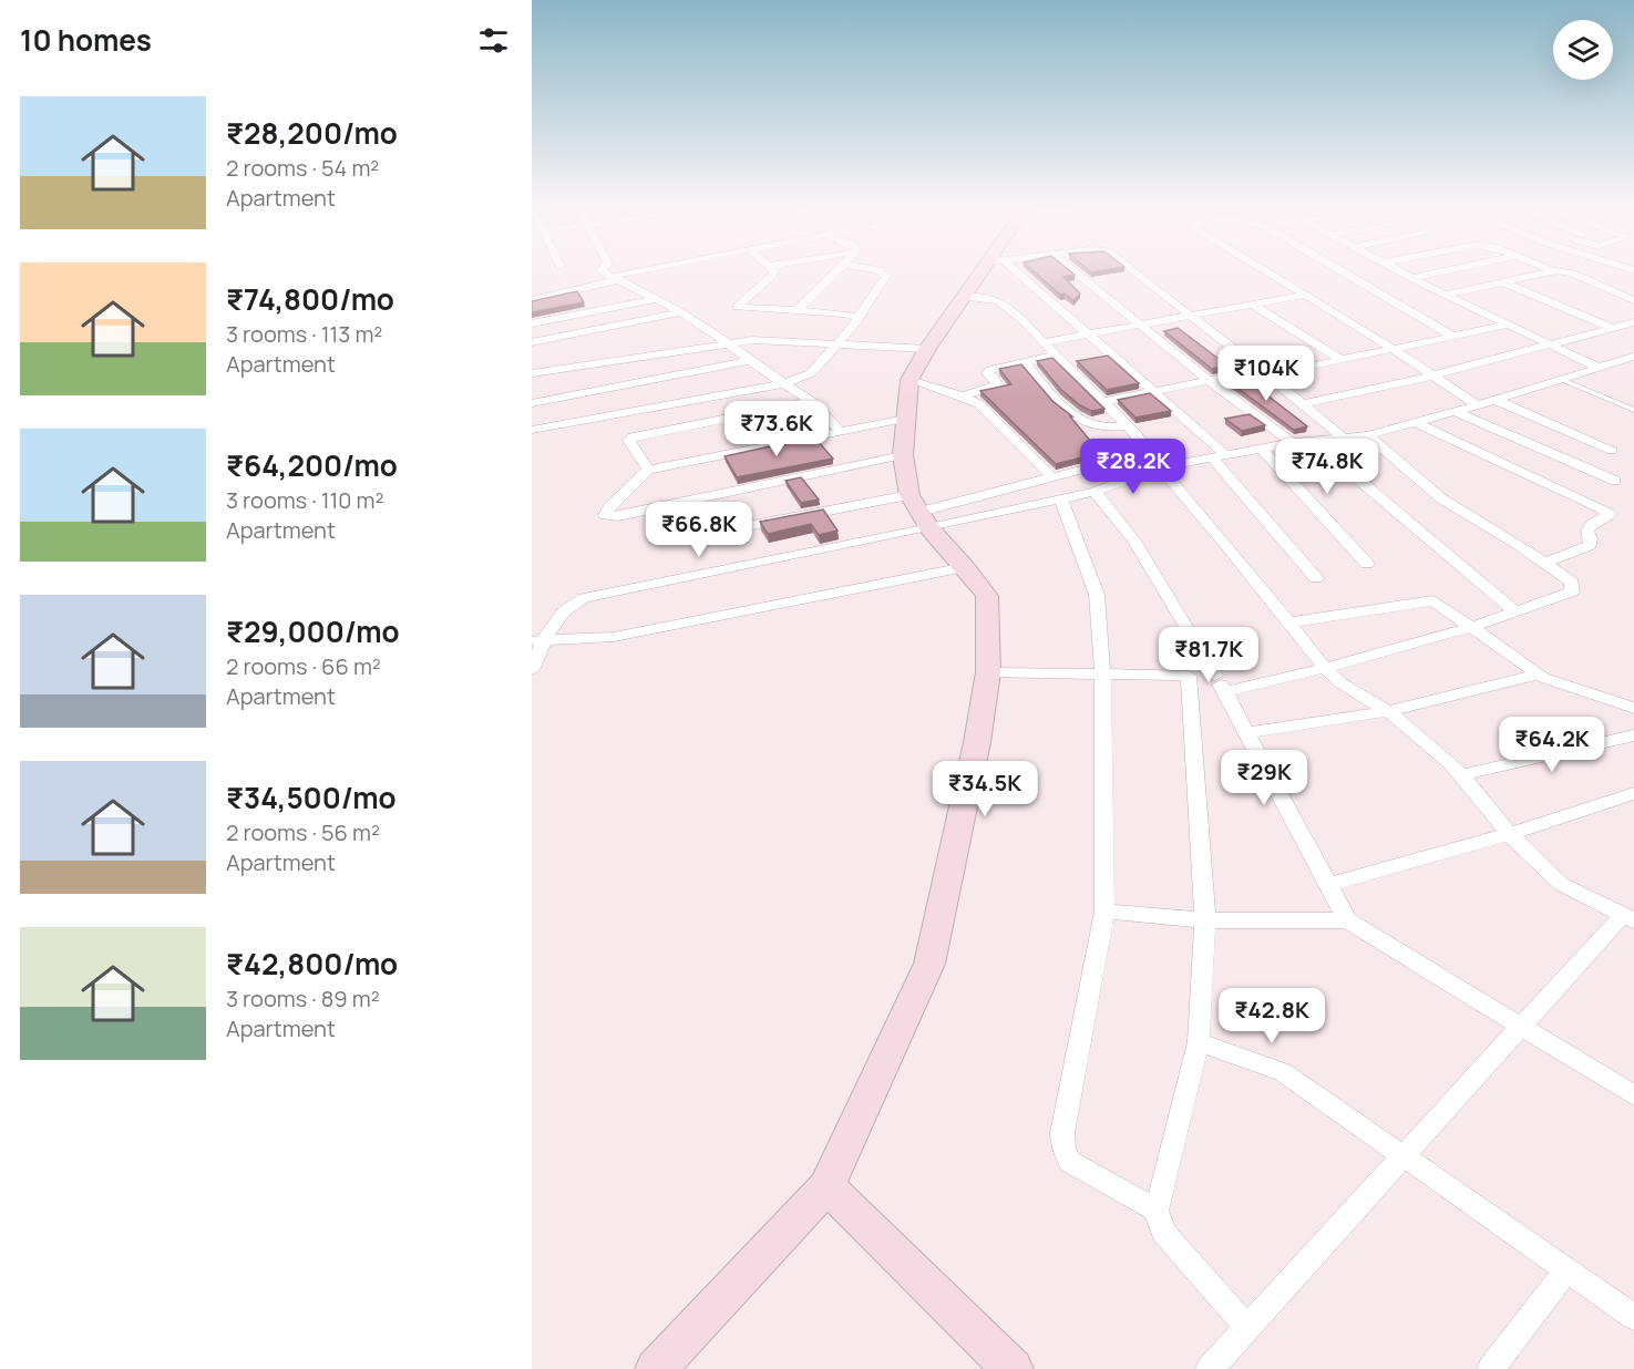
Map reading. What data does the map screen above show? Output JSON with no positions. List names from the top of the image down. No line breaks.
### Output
{"page":{"heading":"10 homes","list":[{"name":"₹28,200/mo","note":"2 rooms · 54 m² · Apartment"},{"name":"₹74,800/mo","note":"3 rooms · 113 m² · Apartment"},{"name":"₹64,200/mo","note":"3 rooms · 110 m² · Apartment"},{"name":"₹29,000/mo","note":"2 rooms · 66 m² · Apartment"},{"name":"₹34,500/mo","note":"2 rooms · 56 m² · Apartment"},{"name":"₹42,800/mo","note":"3 rooms · 89 m² · Apartment"}],"price":["₹104K","₹73.6K","₹28.2K","₹74.8K","₹66.8K","₹81.7K","₹64.2K","₹29K","₹34.5K","₹42.8K"]}}
